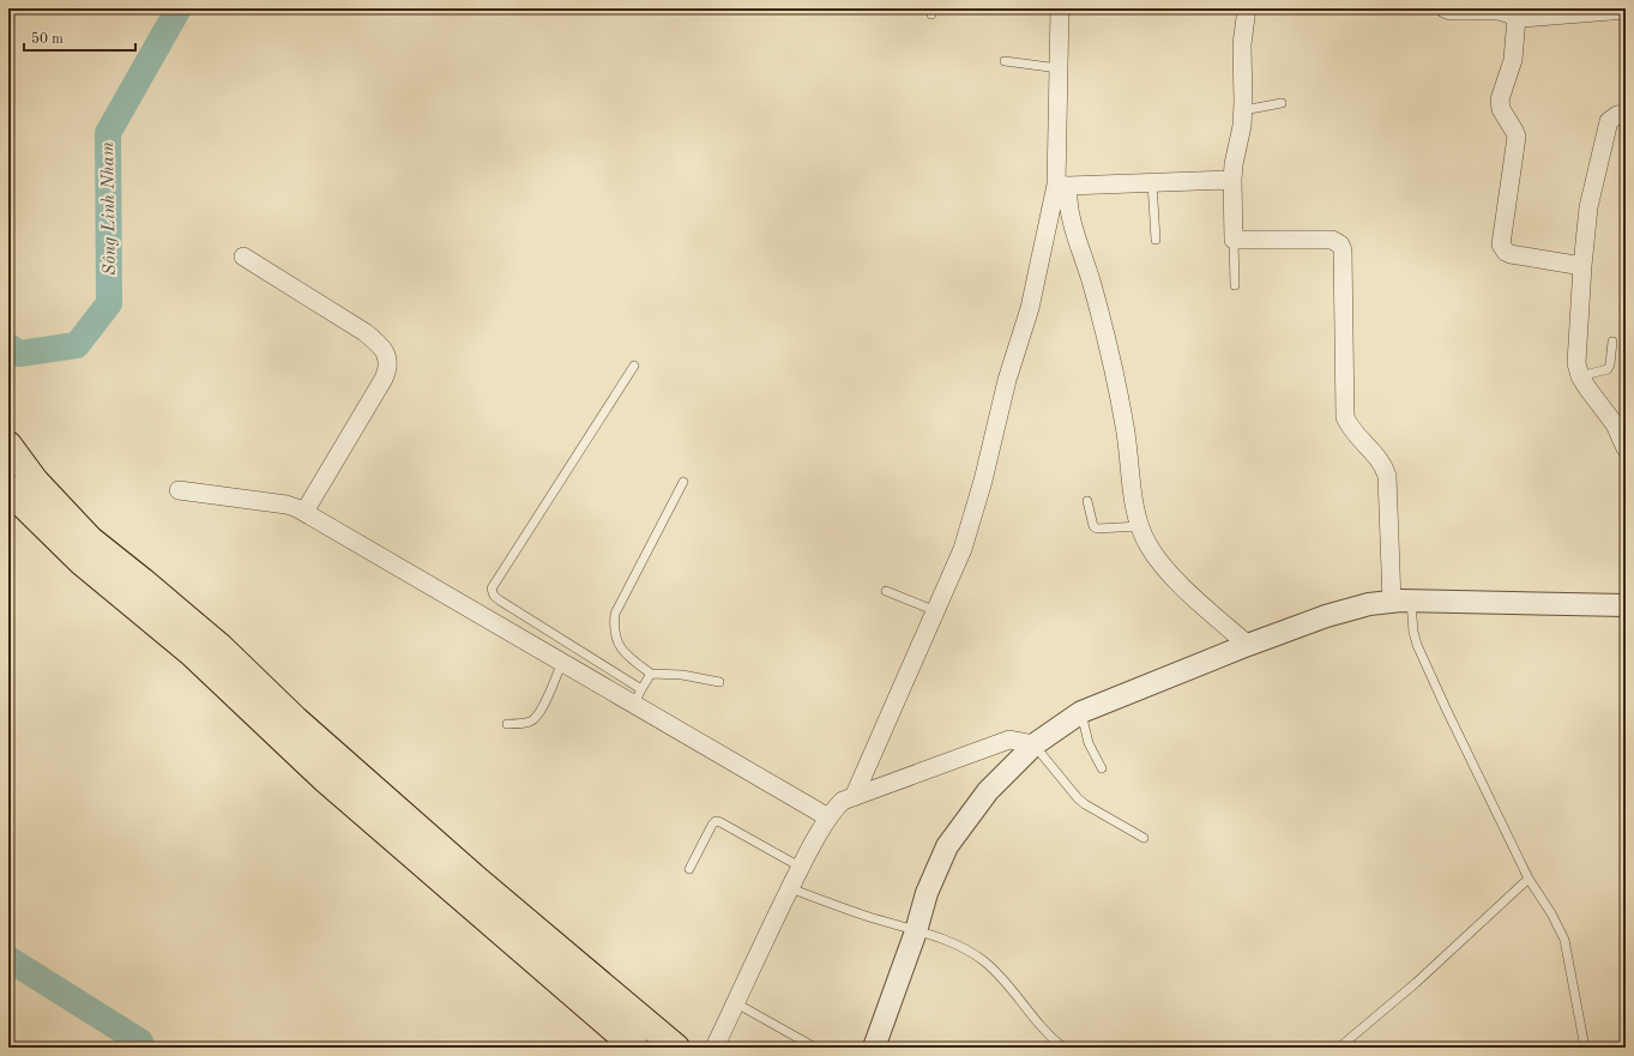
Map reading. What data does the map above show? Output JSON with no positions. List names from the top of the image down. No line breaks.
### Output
{"water":["Sông Linh Nham"],"scale_bar":"50 m"}
